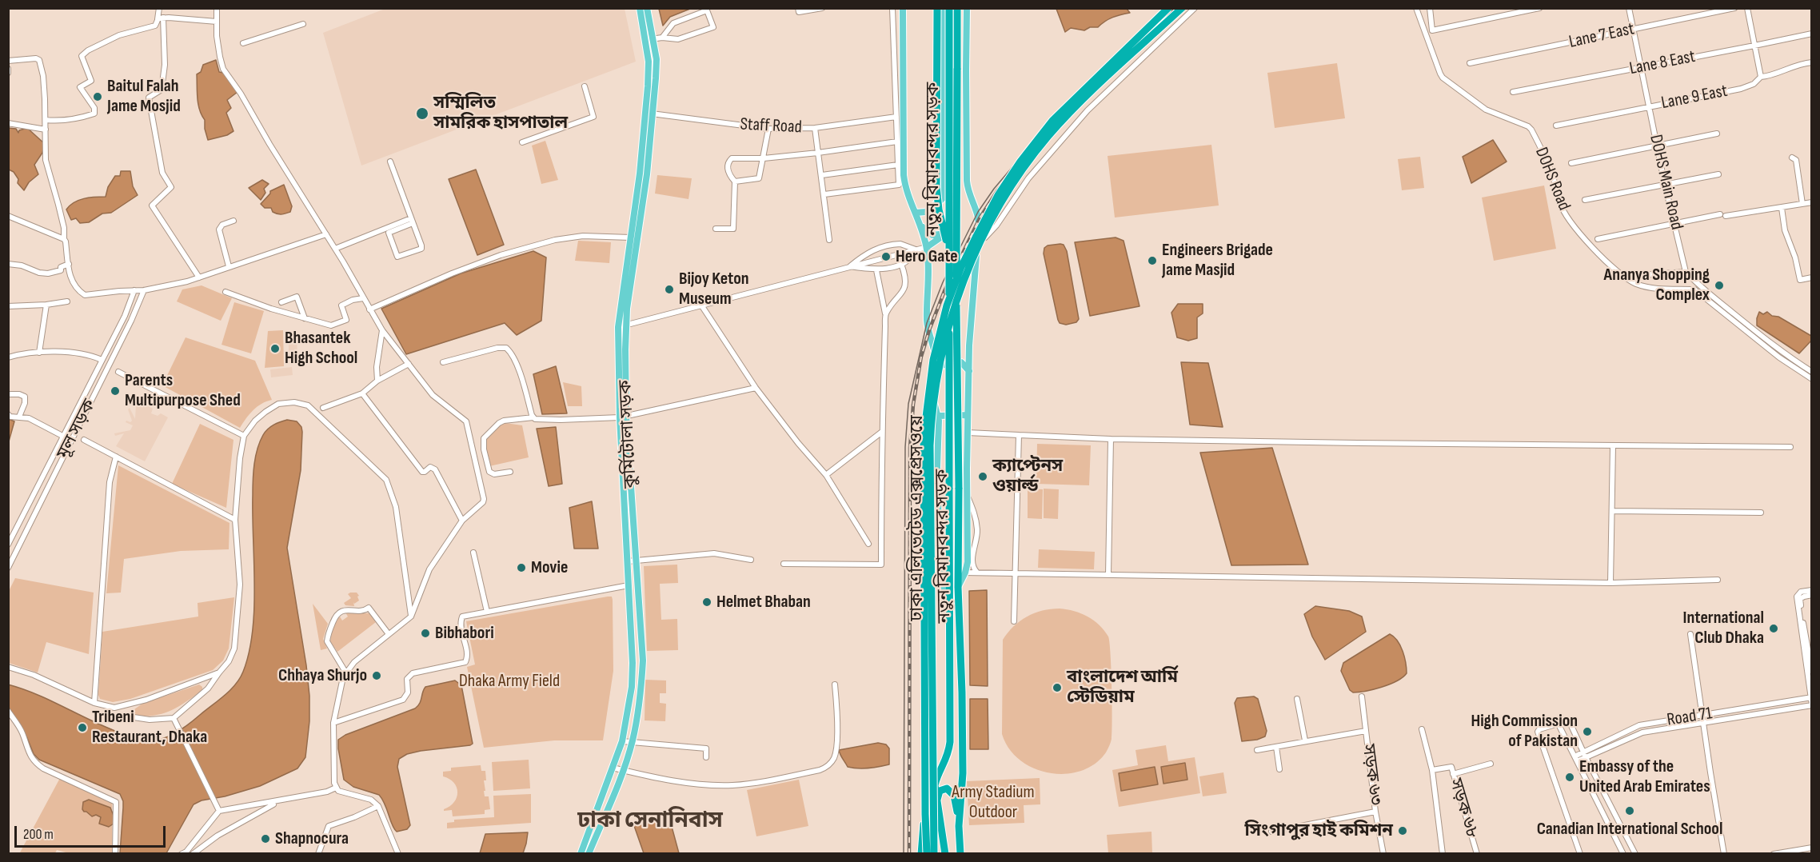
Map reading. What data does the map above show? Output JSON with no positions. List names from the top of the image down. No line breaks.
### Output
{"streets":{"highway":["নতুন বিমানবন্দর সড়ক","ঢাকা এলিভেটেড এক্সপ্রেসওয়ে"],"main road":["কুর্মিটোলা সড়ক"],"street":["Lane 7 East","Lane 8 East","Lane 9 East","Staff Road","DOHS Road","DOHS Main Road","মূল সড়ক","Road 71","সড়ক ৬৩","সড়ক ৬৮"]},"crossings":[["Lane 7 East","DOHS Main Road"],["Lane 8 East","DOHS Main Road"],["Lane 9 East","DOHS Main Road"],["Staff Road","কুর্মিটোলা সড়ক"]],"districts":["ঢাকা সেনানিবাস"],"parks":["Dhaka Army Field","Army Stadium Outdoor"],"places":["Baitul Falah Jame Mosjid","সম্মিলিত সামরিক হাসপাতাল","Hero Gate","Engineers Brigade Jame Masjid","Ananya Shopping Complex","Bijoy Keton Museum","Bhasantek High School","Parents Multipurpose Shed","ক্যাপ্টেনস ওয়ার্ল্ড","Movie","Helmet Bhaban","International Club Dhaka","Bibhabori","Chhaya Shurjo","বাংলাদেশ আর্মি স্টেডিয়াম","Tribeni Restaurant, Dhaka","High Commission of Pakistan","Embassy of the United Arab Emirates","Canadian International School","সিংগাপুর হাই কমিশন","Shapnocura"],"scale_bar":"200 m"}
